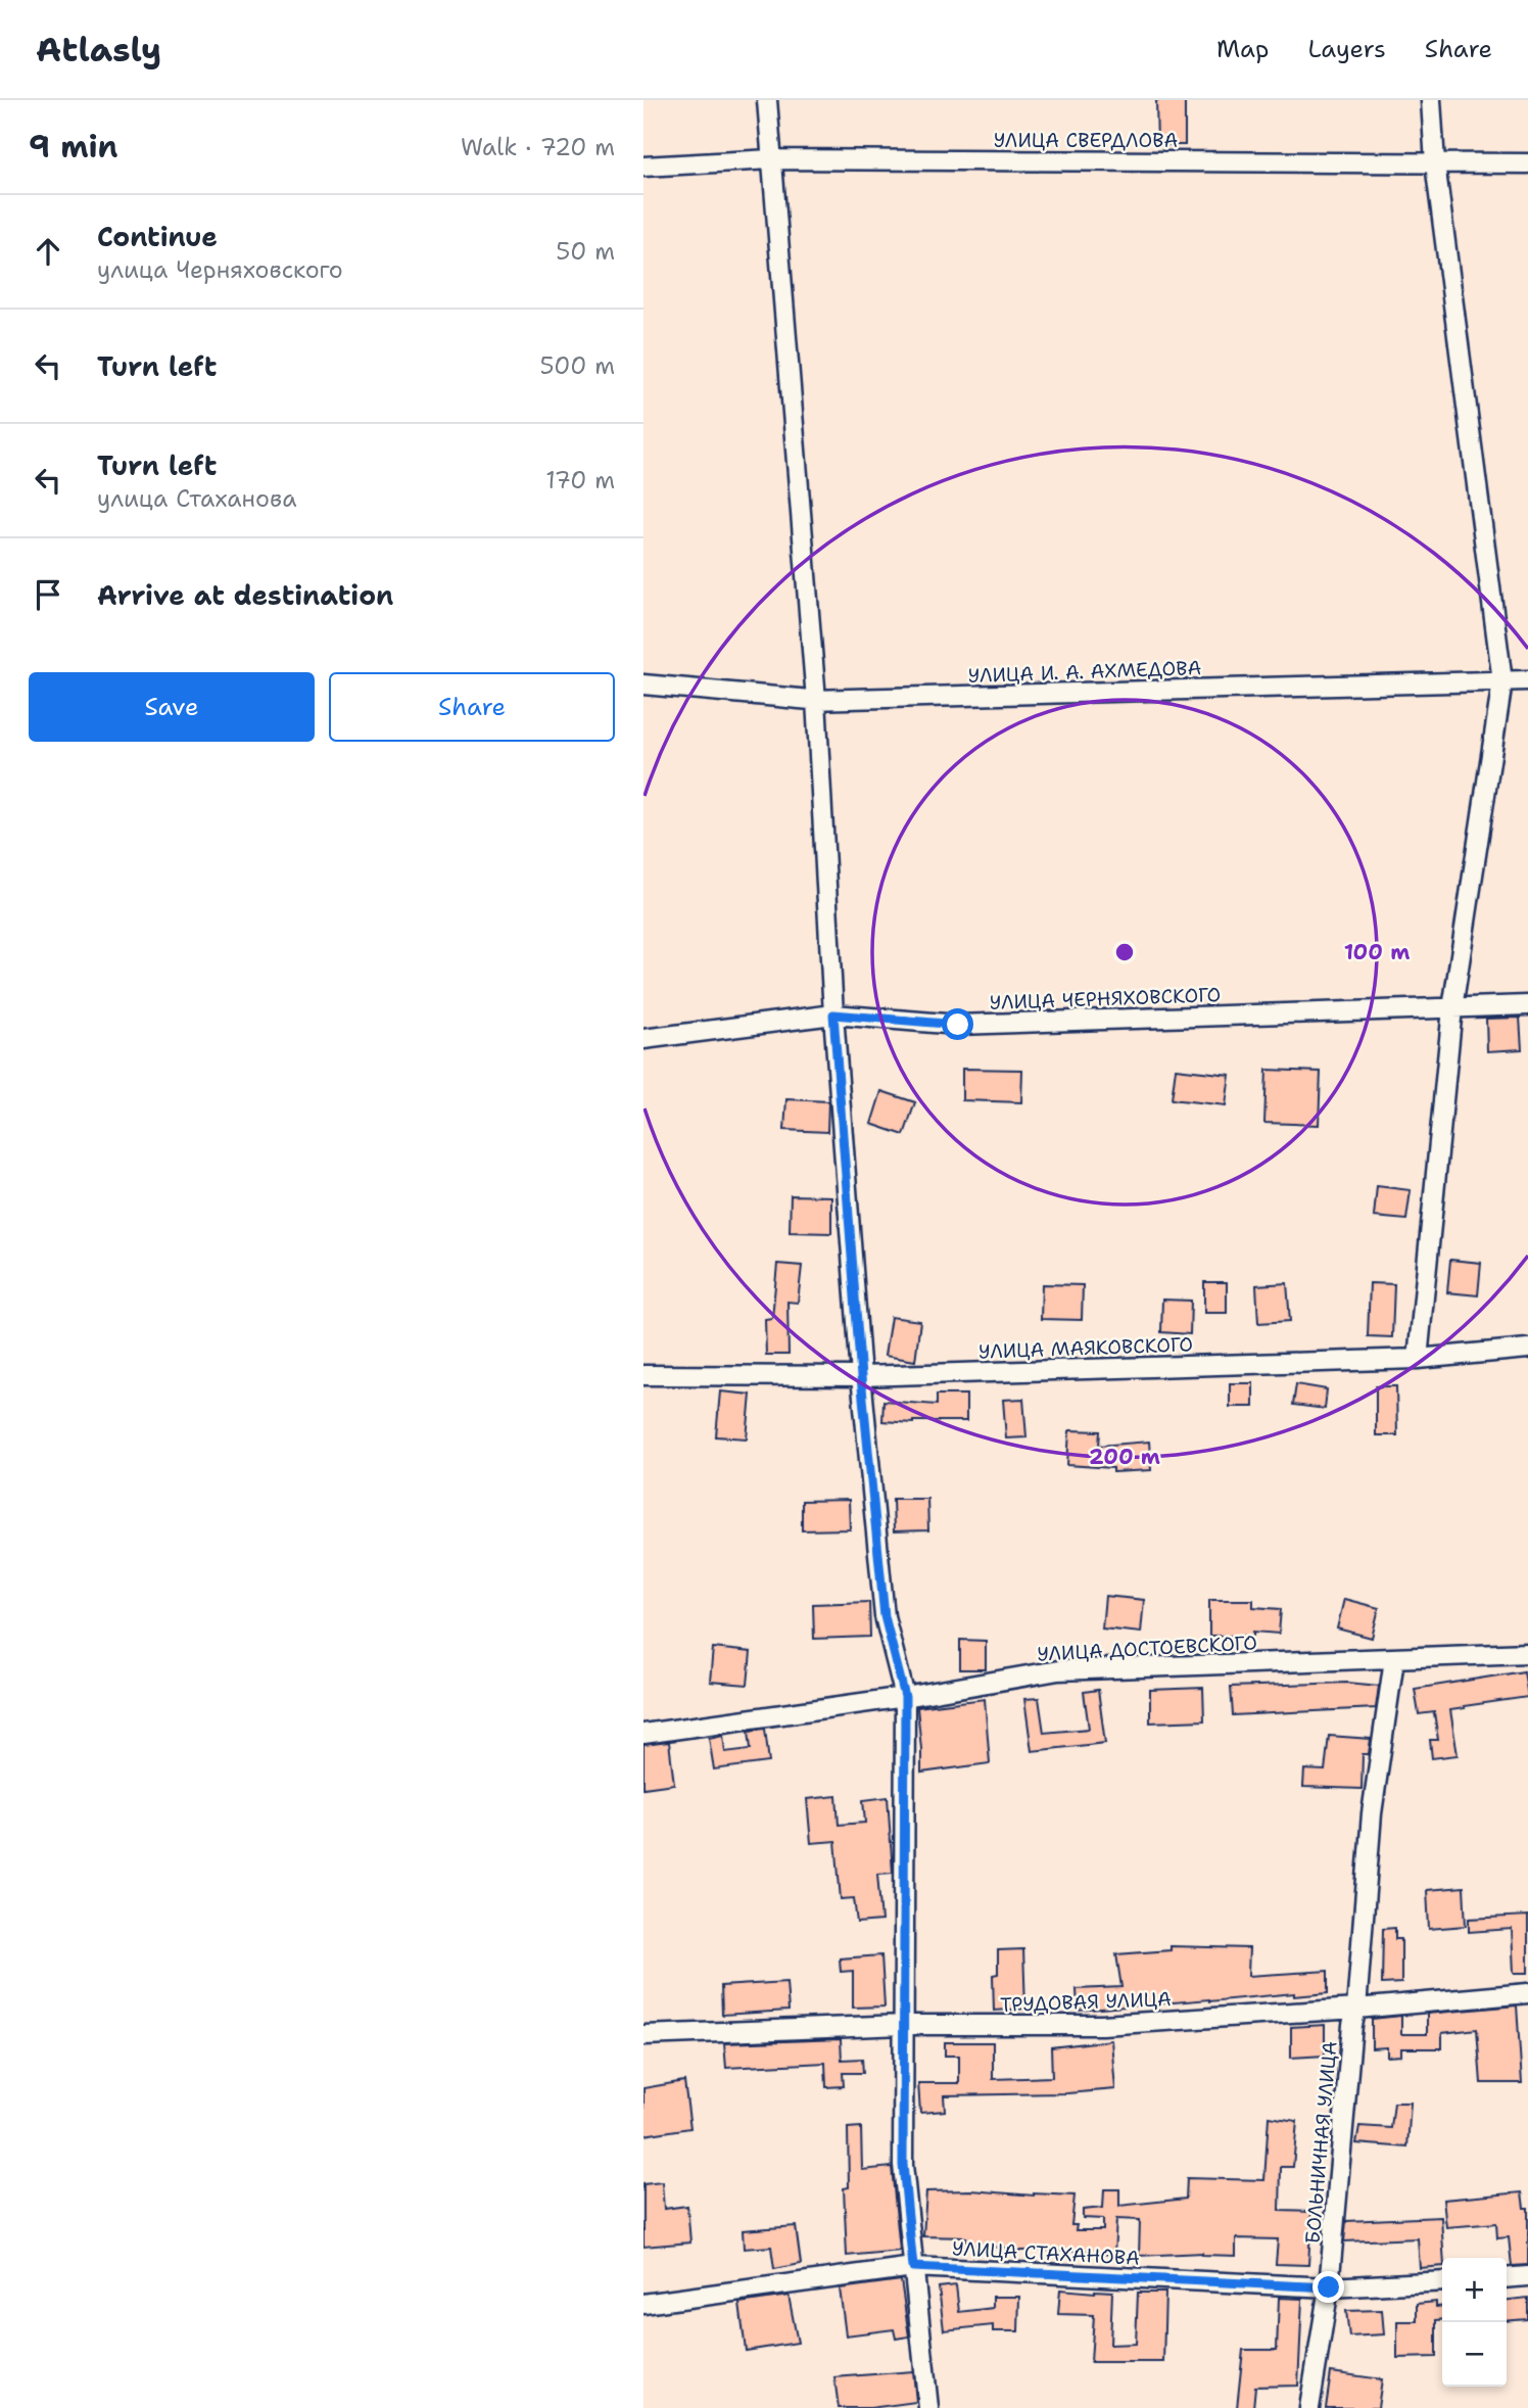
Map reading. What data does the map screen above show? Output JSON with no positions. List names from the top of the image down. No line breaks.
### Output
{"streets":{"street":["УЛИЦА СВЕРДЛОВА","УЛИЦА И. А. АХМЕДОВА","УЛИЦА ЧЕРНЯХОВСКОГО","УЛИЦА МАЯКОВСКОГО","УЛИЦА ДОСТОЕВСКОГО","ТРУДОВАЯ УЛИЦА","БОЛЬНИЧНАЯ УЛИЦА","УЛИЦА СТАХАНОВА"]},"crossings":[["УЛИЦА ДОСТОЕВСКОГО","БОЛЬНИЧНАЯ УЛИЦА"],["ТРУДОВАЯ УЛИЦА","БОЛЬНИЧНАЯ УЛИЦА"],["БОЛЬНИЧНАЯ УЛИЦА","УЛИЦА СТАХАНОВА"]],"page":{"header":"Atlasly","nav":["Map","Layers","Share"],"heading":["9 min","Walk · 720 m"],"list":[["Continue","улица Черняховского","50 m"],["Turn left","500 m"],["Turn left","улица Стаханова","170 m"],"Arrive at destination"],"buttons":["Save","Share"],"map_buttons":["+","−"]},"rings":["100 m","200 m"]}
